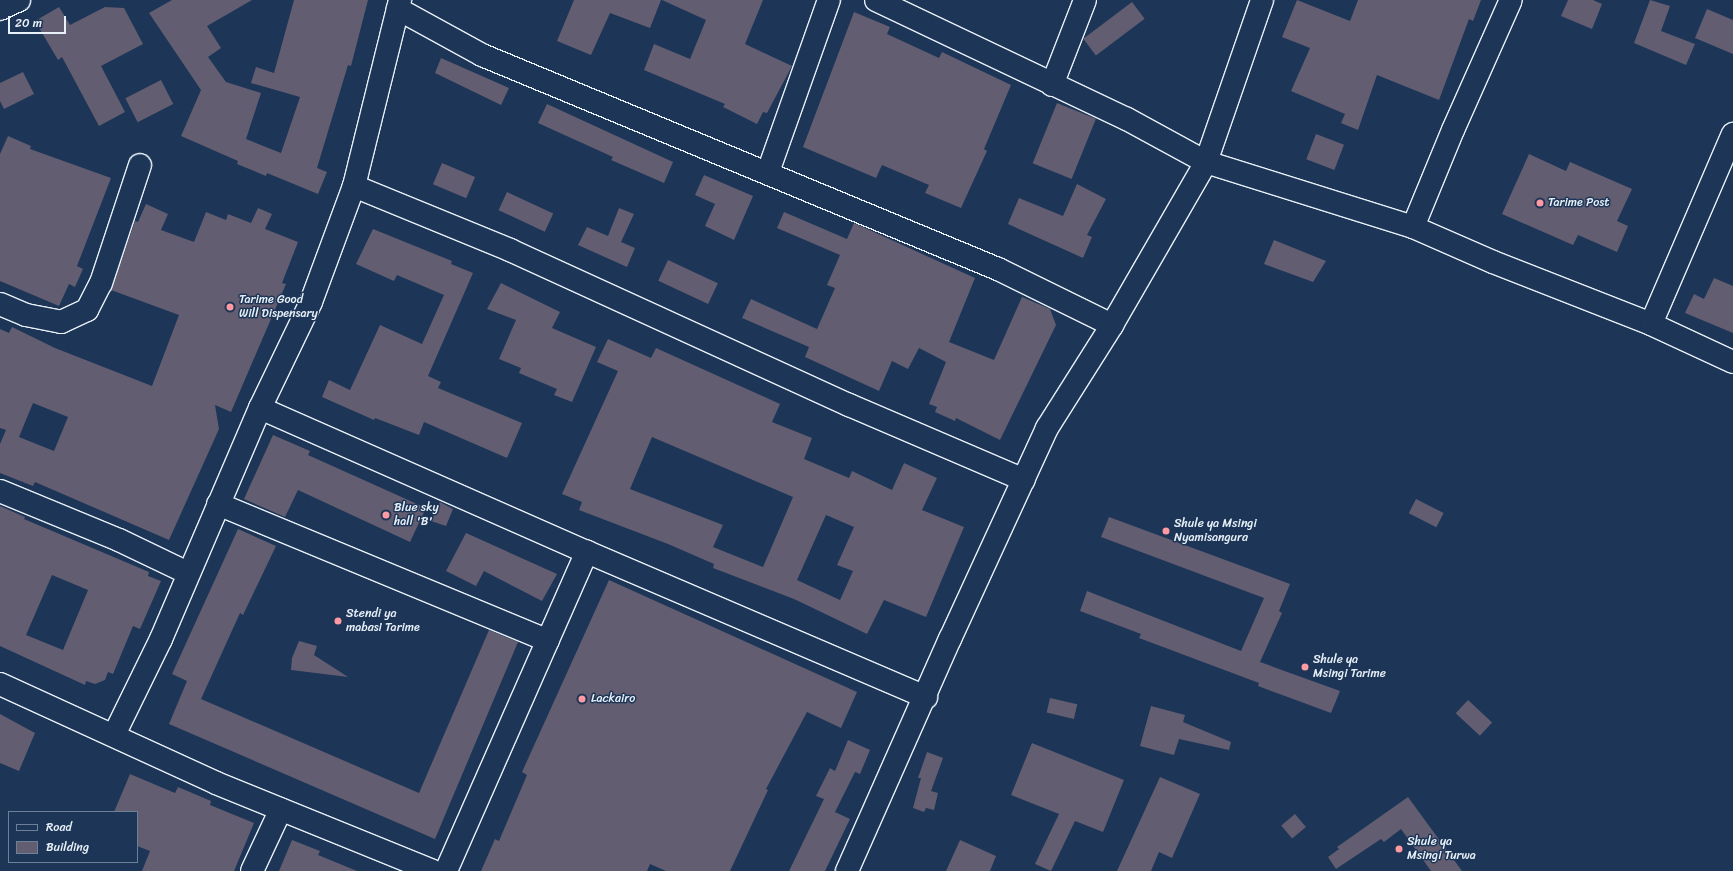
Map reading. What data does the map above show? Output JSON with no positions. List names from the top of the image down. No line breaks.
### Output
{"places":["Tarime Post","Tarime Good Will Dispensary","Blue sky hall 'B'","Shule ya Msingi Nyamisangura","Stendi ya mabasi Tarime","Shule ya Msingi Tarime","Lackairo","Shule ya Msingi Turwa"],"legend":["Road","Building"],"scale_bar":"20 m"}
